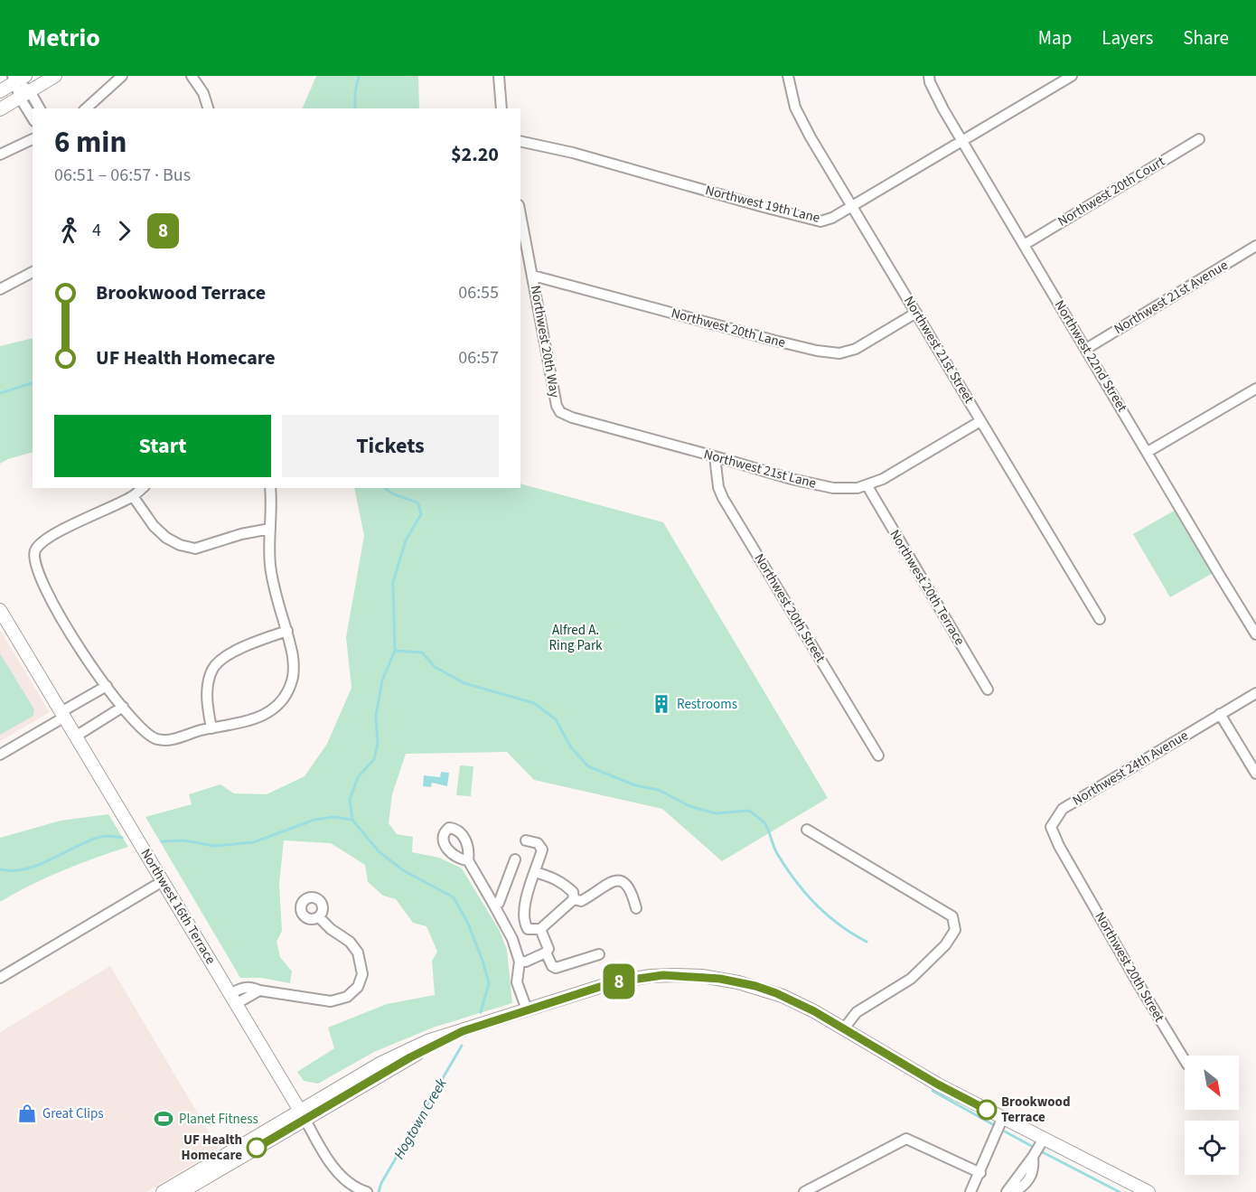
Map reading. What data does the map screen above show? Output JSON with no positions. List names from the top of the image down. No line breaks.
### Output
{"streets":{"street":["Northwest 20th Court","Northwest 19th Lane","Northwest 21st Avenue","Northwest 20th Lane","Northwest 20th Way","Northwest 21st Street","Northwest 22nd Street","Northwest 21st Lane","Northwest 20th Terrace","Northwest 20th Street","Northwest 24th Avenue","Northwest 16th Terrace"]},"crossings":[["Northwest 20th Court","Northwest 22nd Street"],["Northwest 19th Lane","Northwest 21st Street"],["Northwest 19th Lane","Northwest 22nd Street"],["Northwest 21st Avenue","Northwest 22nd Street"],["Northwest 20th Lane","Northwest 20th Way"],["Northwest 20th Lane","Northwest 21st Street"],["Northwest 20th Way","Northwest 21st Lane"],["Northwest 21st Street","Northwest 21st Lane"],["Northwest 21st Lane","Northwest 20th Terrace"],["Northwest 21st Lane","Northwest 20th Street"],["Northwest 20th Street","Northwest 24th Avenue"]],"water":["Hogtown Creek"],"parks":["Alfred A. Ring Park"],"places":{"building":["Restrooms"],"other":["Brookwood Terrace","UF Health Homecare"],"shop":["Great Clips"],"sports":["Planet Fitness"]},"lines":["bus line 8"],"north":"bottom right","page":{"header":"Metrio","nav":["Map","Layers","Share"],"on_map":"8","heading":["6 min","06:51 – 06:57 · Bus","$2.20"],"legs":["4","8"],"list":[{"name":"Brookwood Terrace","value":"06:55"},{"name":"UF Health Homecare","value":"06:57"}],"buttons":["Start","Tickets"]}}
